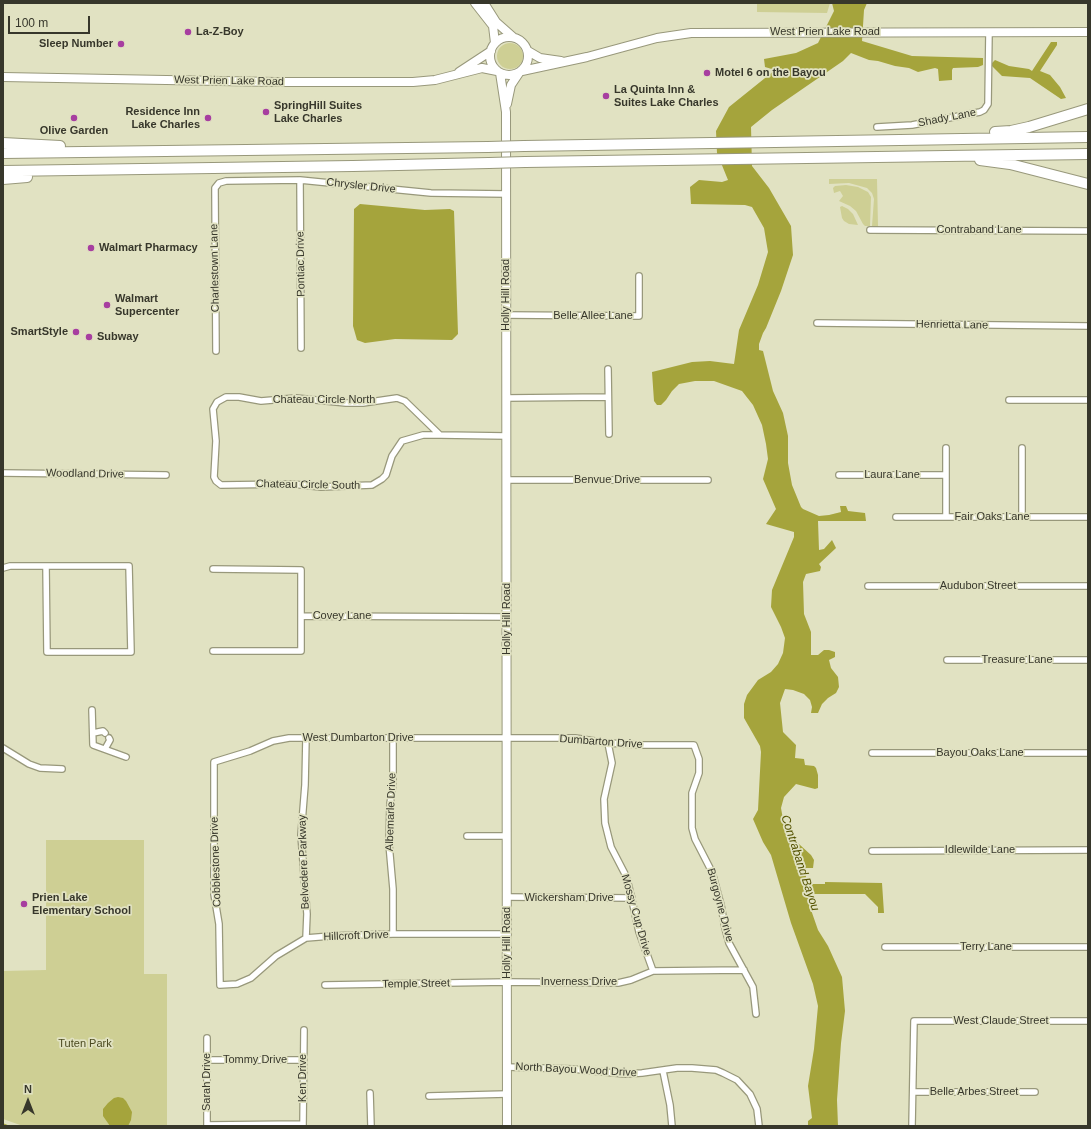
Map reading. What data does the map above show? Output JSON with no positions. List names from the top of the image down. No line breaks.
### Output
{"streets":{"street":["West Prien Lake Road","Shady Lane","Chrysler Drive","Contraband Lane","Pontiac Drive","Charlestown Lane","Holly Hill Road","Belle Allee Lane","Henrietta Lane","Chateau Circle North","Woodland Drive","Laura Lane","Benvue Drive","Chateau Circle South","Fair Oaks Lane","Audubon Street","Covey Lane","Treasure Lane","West Dumbarton Drive","Dumbarton Drive","Bayou Oaks Lane","Albemarle Drive","Idlewilde Lane","Cobblestone Drive","Belvedere Parkway","Wickersham Drive","Burgoyne Drive","Mossy Cup Drive","Hillcroft Drive","Terry Lane","Inverness Drive","Temple Street","West Claude Street","Tommy Drive","North Bayou Wood Drive","Ken Drive","Sarah Drive","Belle Arbes Street"]},"crossings":[["West Prien Lake Road","Shady Lane"],["West Prien Lake Road","Holly Hill Road"],["Chrysler Drive","Pontiac Drive"],["Chrysler Drive","Charlestown Lane"],["Chrysler Drive","Holly Hill Road"],["Holly Hill Road","Belle Allee Lane"],["Holly Hill Road","Benvue Drive"],["Holly Hill Road","Covey Lane"],["Holly Hill Road","West Dumbarton Drive"],["Holly Hill Road","Dumbarton Drive"],["Holly Hill Road","Wickersham Drive"],["Holly Hill Road","Hillcroft Drive"],["Holly Hill Road","Inverness Drive"],["Holly Hill Road","Temple Street"],["Holly Hill Road","North Bayou Wood Drive"],["Chateau Circle North","Chateau Circle South"],["West Dumbarton Drive","Dumbarton Drive"],["West Dumbarton Drive","Albemarle Drive"],["West Dumbarton Drive","Cobblestone Drive"],["West Dumbarton Drive","Belvedere Parkway"],["Dumbarton Drive","Burgoyne Drive"],["Dumbarton Drive","Mossy Cup Drive"],["Albemarle Drive","Hillcroft Drive"],["Cobblestone Drive","Hillcroft Drive"],["Belvedere Parkway","Hillcroft Drive"],["Wickersham Drive","Mossy Cup Drive"],["Burgoyne Drive","Inverness Drive"],["Mossy Cup Drive","Inverness Drive"],["Inverness Drive","Temple Street"],["West Claude Street","Belle Arbes Street"],["Tommy Drive","Ken Drive"],["Tommy Drive","Sarah Drive"]],"water":["Contraband Bayou"],"parks":["Tuten Park"],"places":["La-Z-Boy","Sleep Number","Motel 6 on the Bayou","La Quinta Inn & Suites Lake Charles","SpringHill Suites Lake Charles","Olive Garden","Residence Inn Lake Charles","Walmart Pharmacy","Walmart Supercenter","SmartStyle","Subway","Prien Lake Elementary School"],"scale_bar":"100 m","north":"top"}
